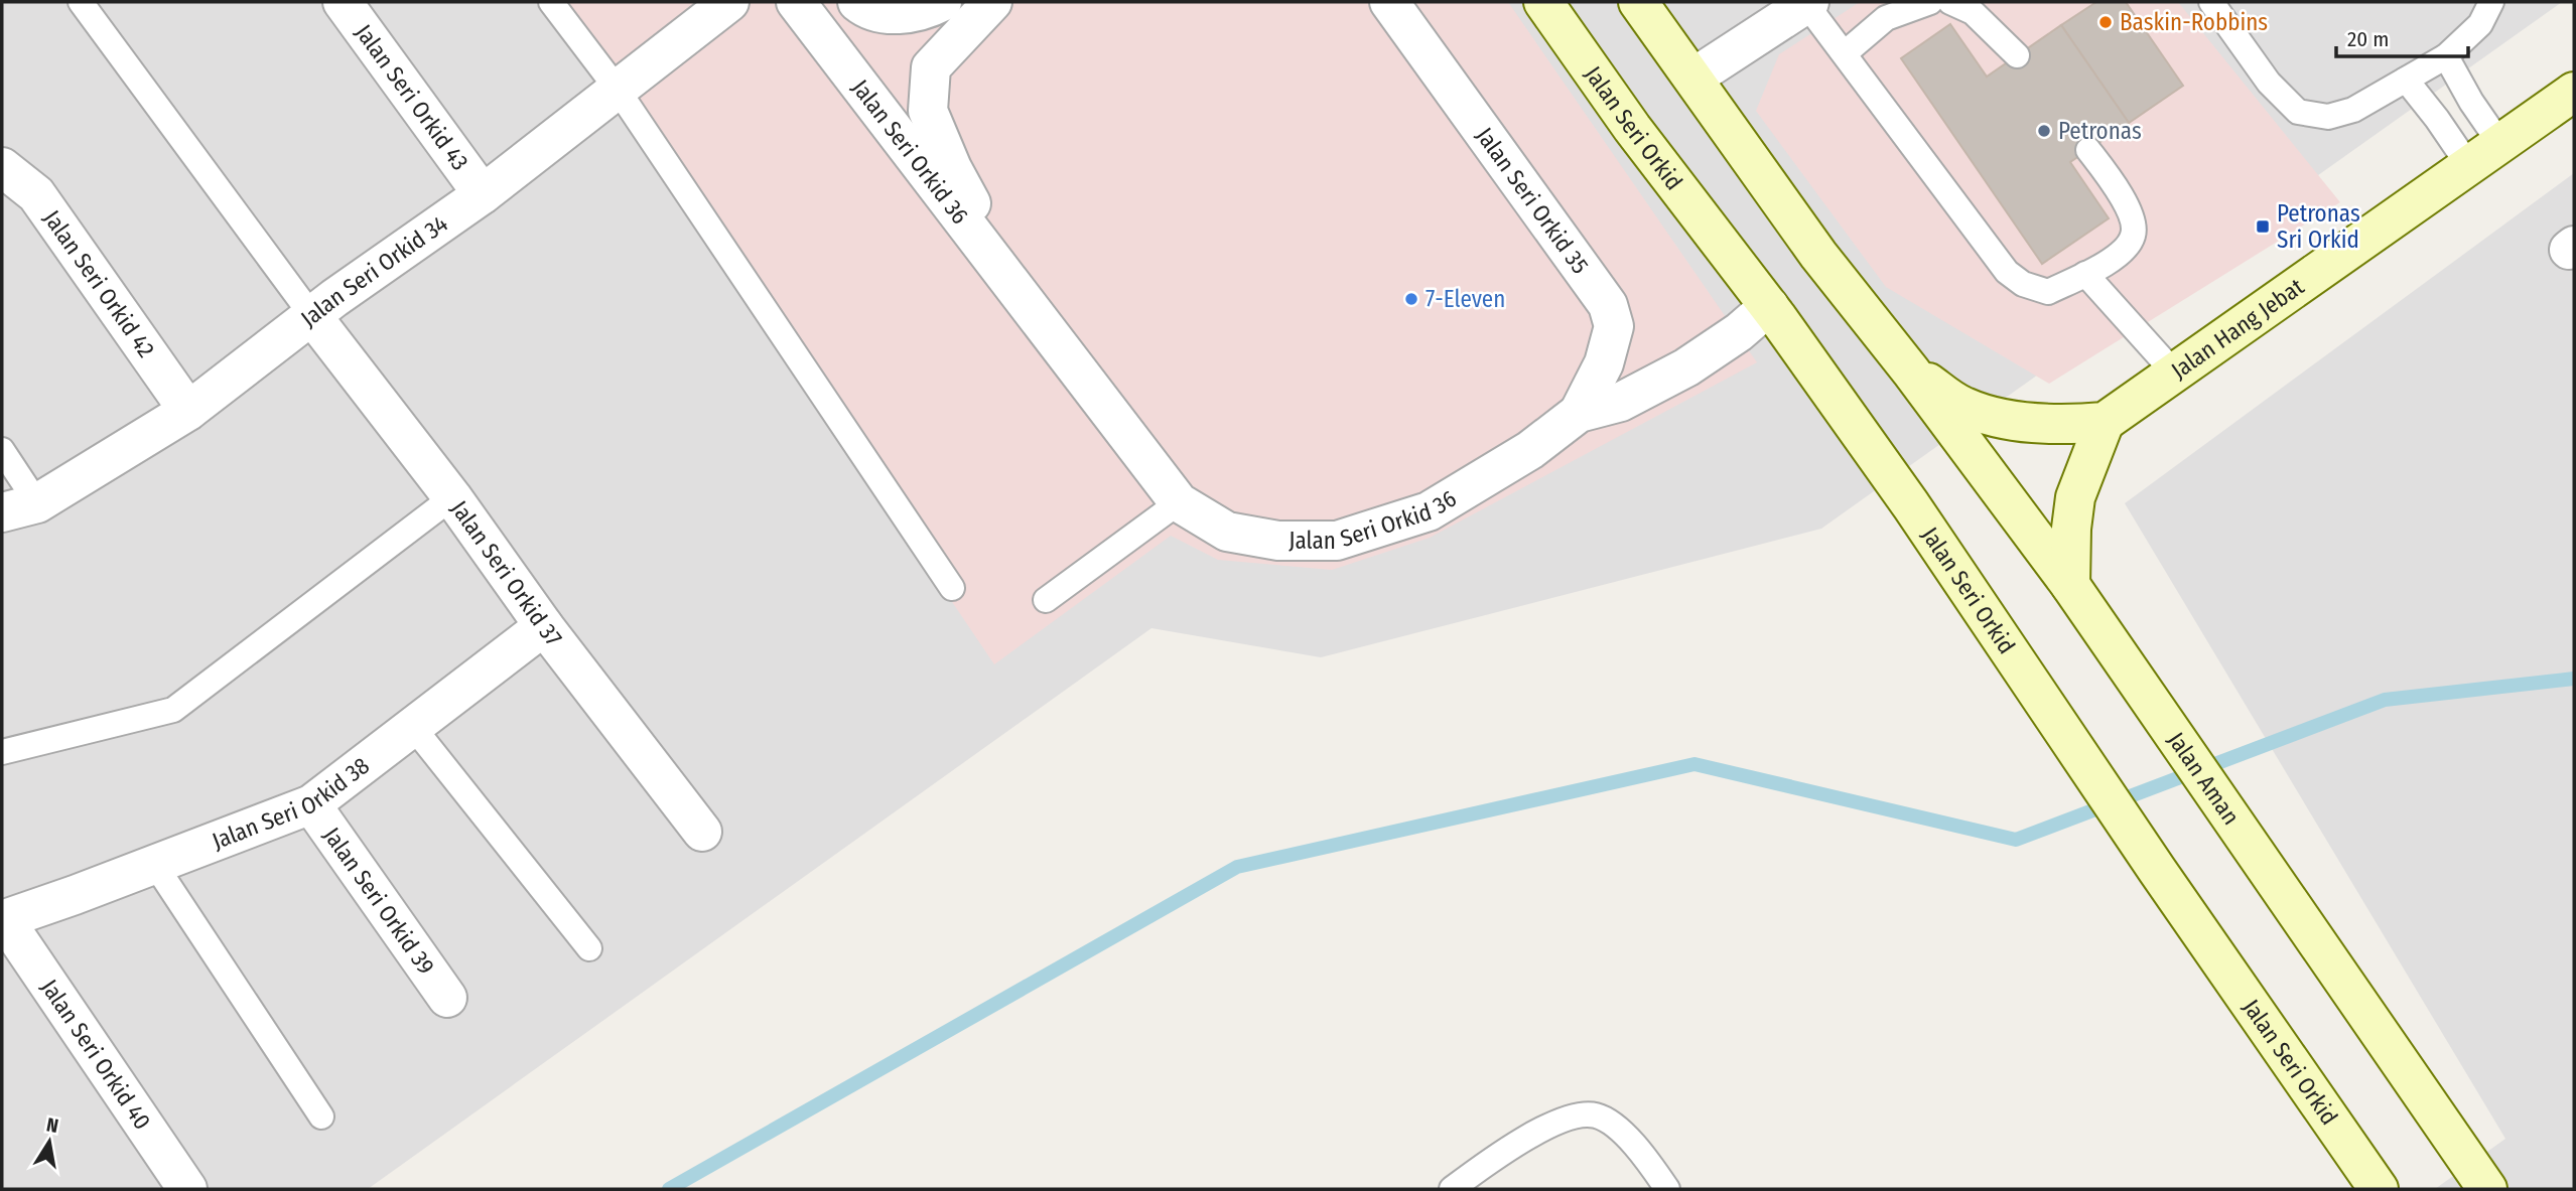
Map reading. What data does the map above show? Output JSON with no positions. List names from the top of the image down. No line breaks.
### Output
{"streets":{"main road":["Jalan Seri Orkid","Jalan Hang Jebat","Jalan Aman"],"street":["Jalan Seri Orkid 43","Jalan Seri Orkid 36","Jalan Seri Orkid 35","Jalan Seri Orkid 34","Jalan Seri Orkid 42","Jalan Seri Orkid 37","Jalan Seri Orkid 38","Jalan Seri Orkid 39","Jalan Seri Orkid 40"]},"crossings":[["Jalan Seri Orkid 43","Jalan Seri Orkid 34"],["Jalan Seri Orkid","Jalan Seri Orkid 36"],["Jalan Seri Orkid 36","Jalan Seri Orkid 35"],["Jalan Seri Orkid 34","Jalan Seri Orkid 42"],["Jalan Seri Orkid 34","Jalan Seri Orkid 37"],["Jalan Seri Orkid 37","Jalan Seri Orkid 38"],["Jalan Seri Orkid 38","Jalan Seri Orkid 39"],["Jalan Seri Orkid 38","Jalan Seri Orkid 40"]],"places":{"other":["Baskin-Robbins","Petronas","7-Eleven"],"transit":["Petronas Sri Orkid"]},"scale_bar":"20 m","north":"top"}
